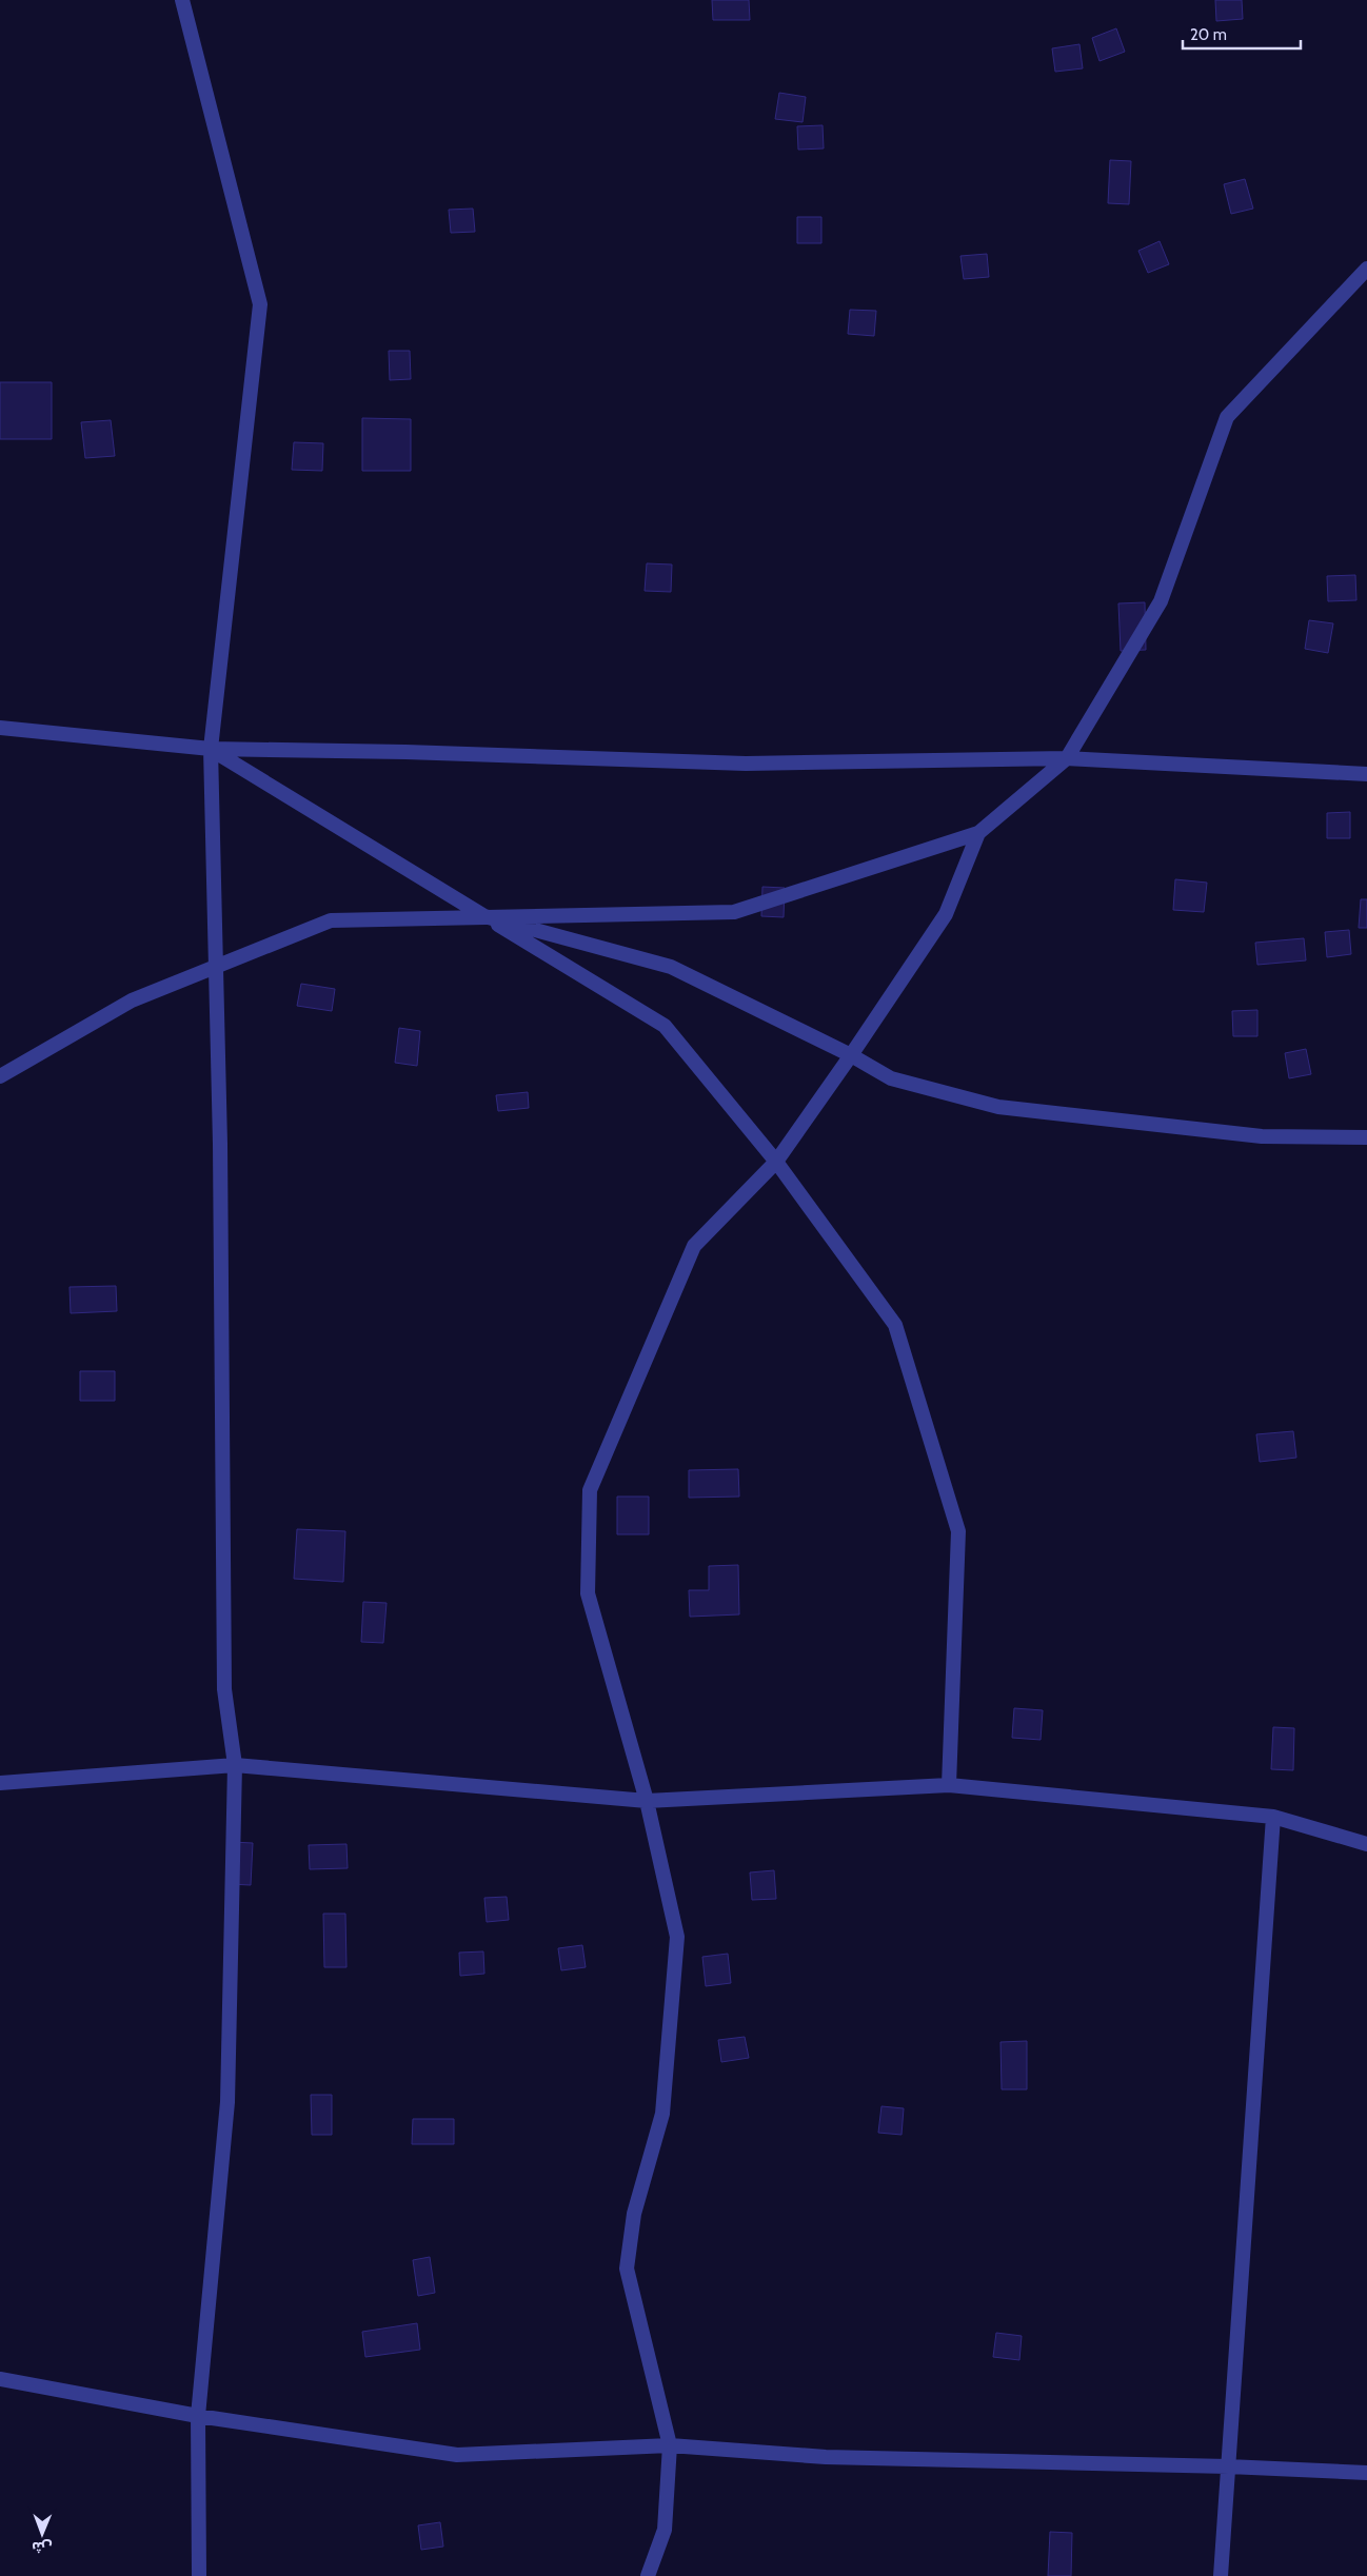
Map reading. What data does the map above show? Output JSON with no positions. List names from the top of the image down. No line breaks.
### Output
{"scale_bar":"20 m","north":"bottom"}
